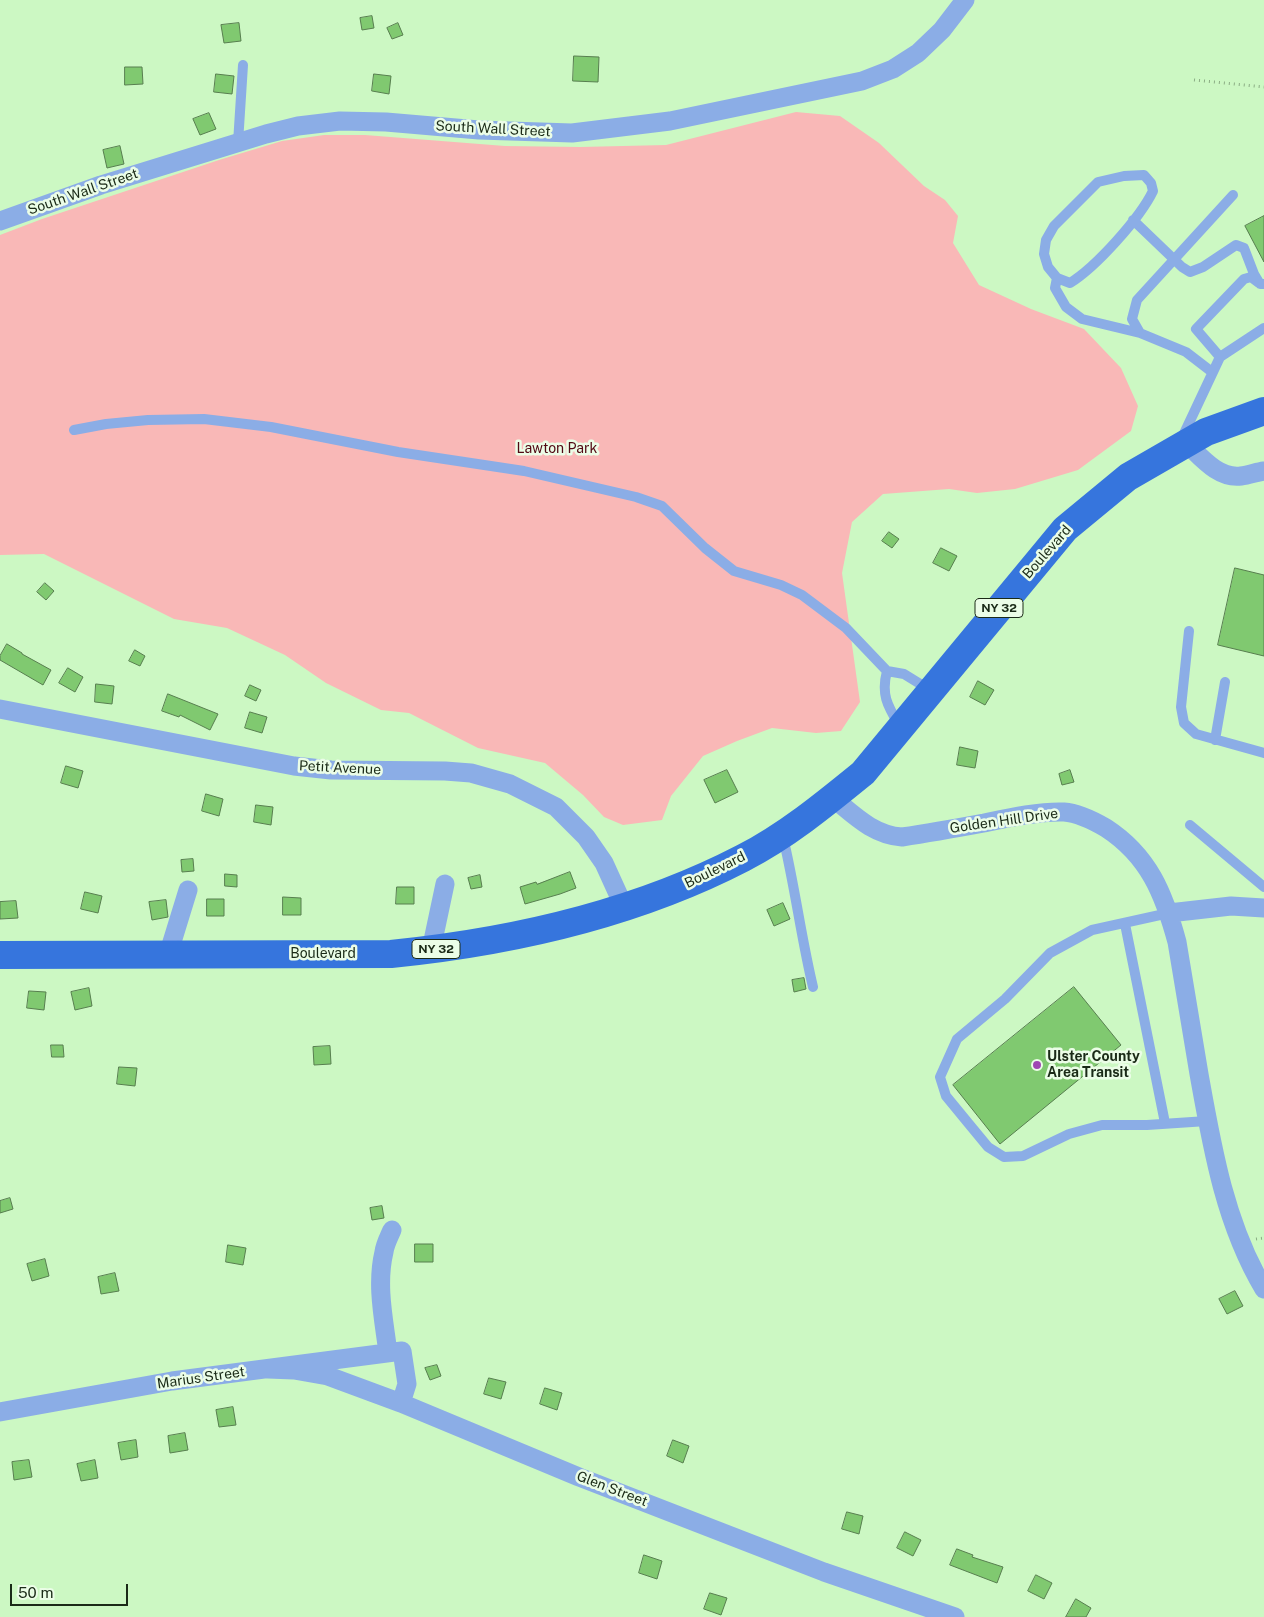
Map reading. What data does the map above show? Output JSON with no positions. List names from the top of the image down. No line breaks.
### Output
{"streets":{"main road":["Boulevard","NY 32"],"street":["South Wall Street","Petit Avenue","Golden Hill Drive","Marius Street","Glen Street"]},"crossings":[["Boulevard","Petit Avenue"],["Boulevard","Golden Hill Drive"],["Marius Street","Glen Street"]],"parks":["Lawton Park"],"places":["Ulster County Area Transit"],"scale_bar":"50 m"}
